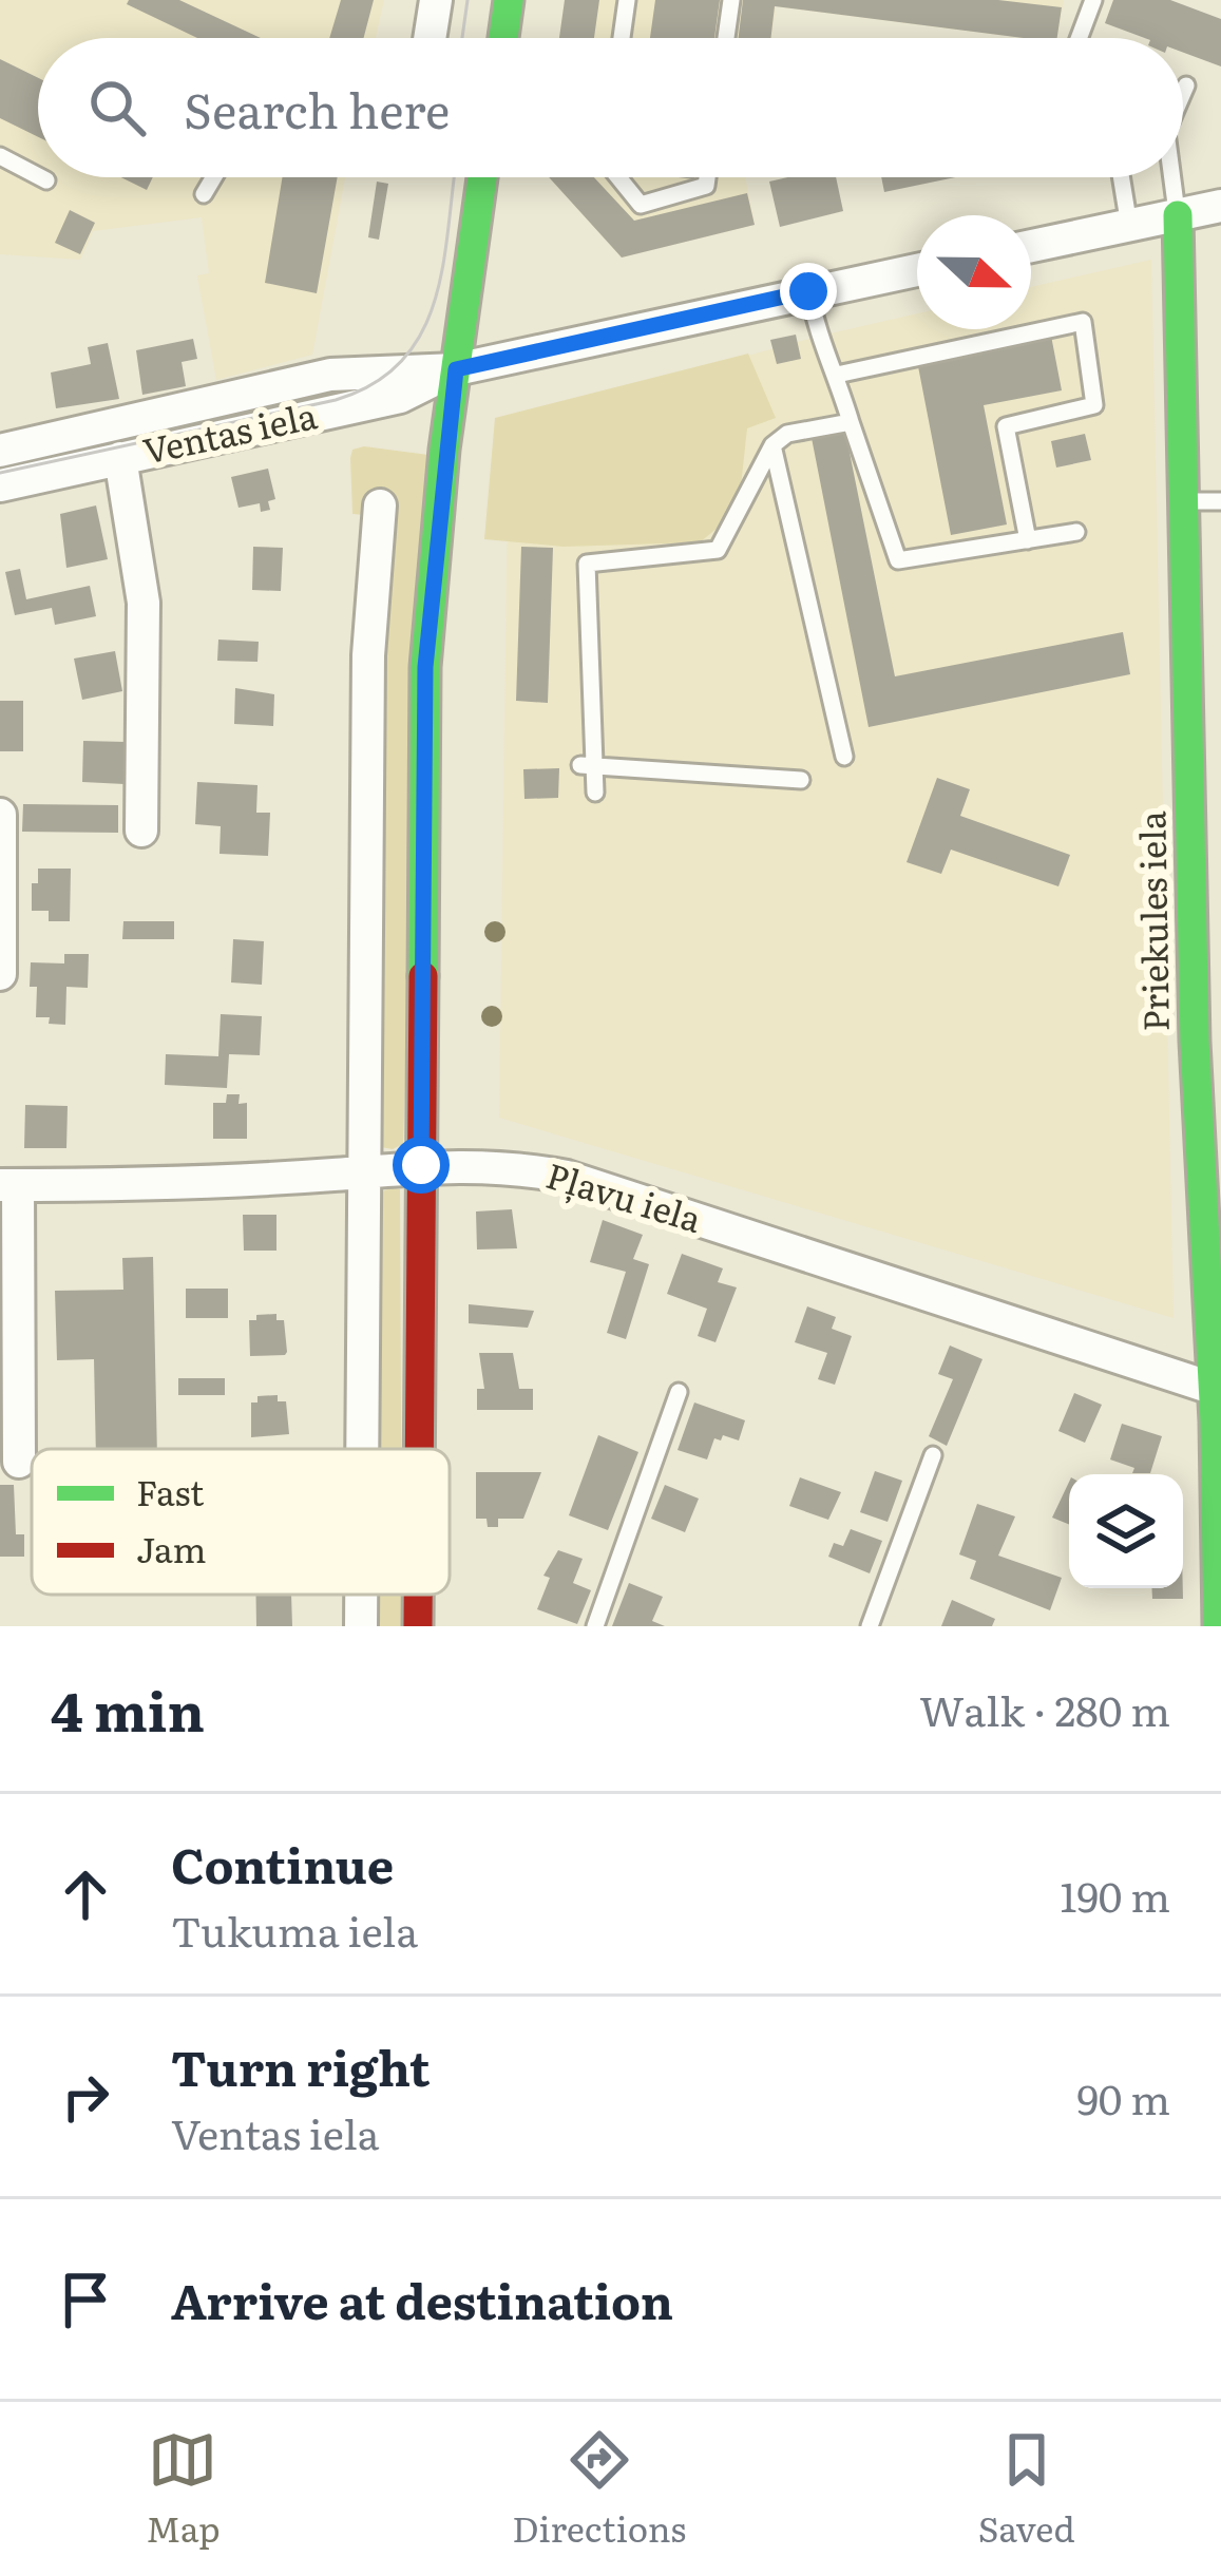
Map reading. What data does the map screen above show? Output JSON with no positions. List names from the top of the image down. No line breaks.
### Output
{"streets":{"street":["Ventas iela","Priekules iela","Pļavu iela"]},"crossings":[["Priekules iela","Pļavu iela"]],"legend":["Fast","Jam"],"north":"right","page":{"search":"Search here","heading":["4 min","Walk · 280 m"],"list":[["Continue","Tukuma iela","190 m"],["Turn right","Ventas iela","90 m"],"Arrive at destination"],"nav":["Map","Directions","Saved"]}}
